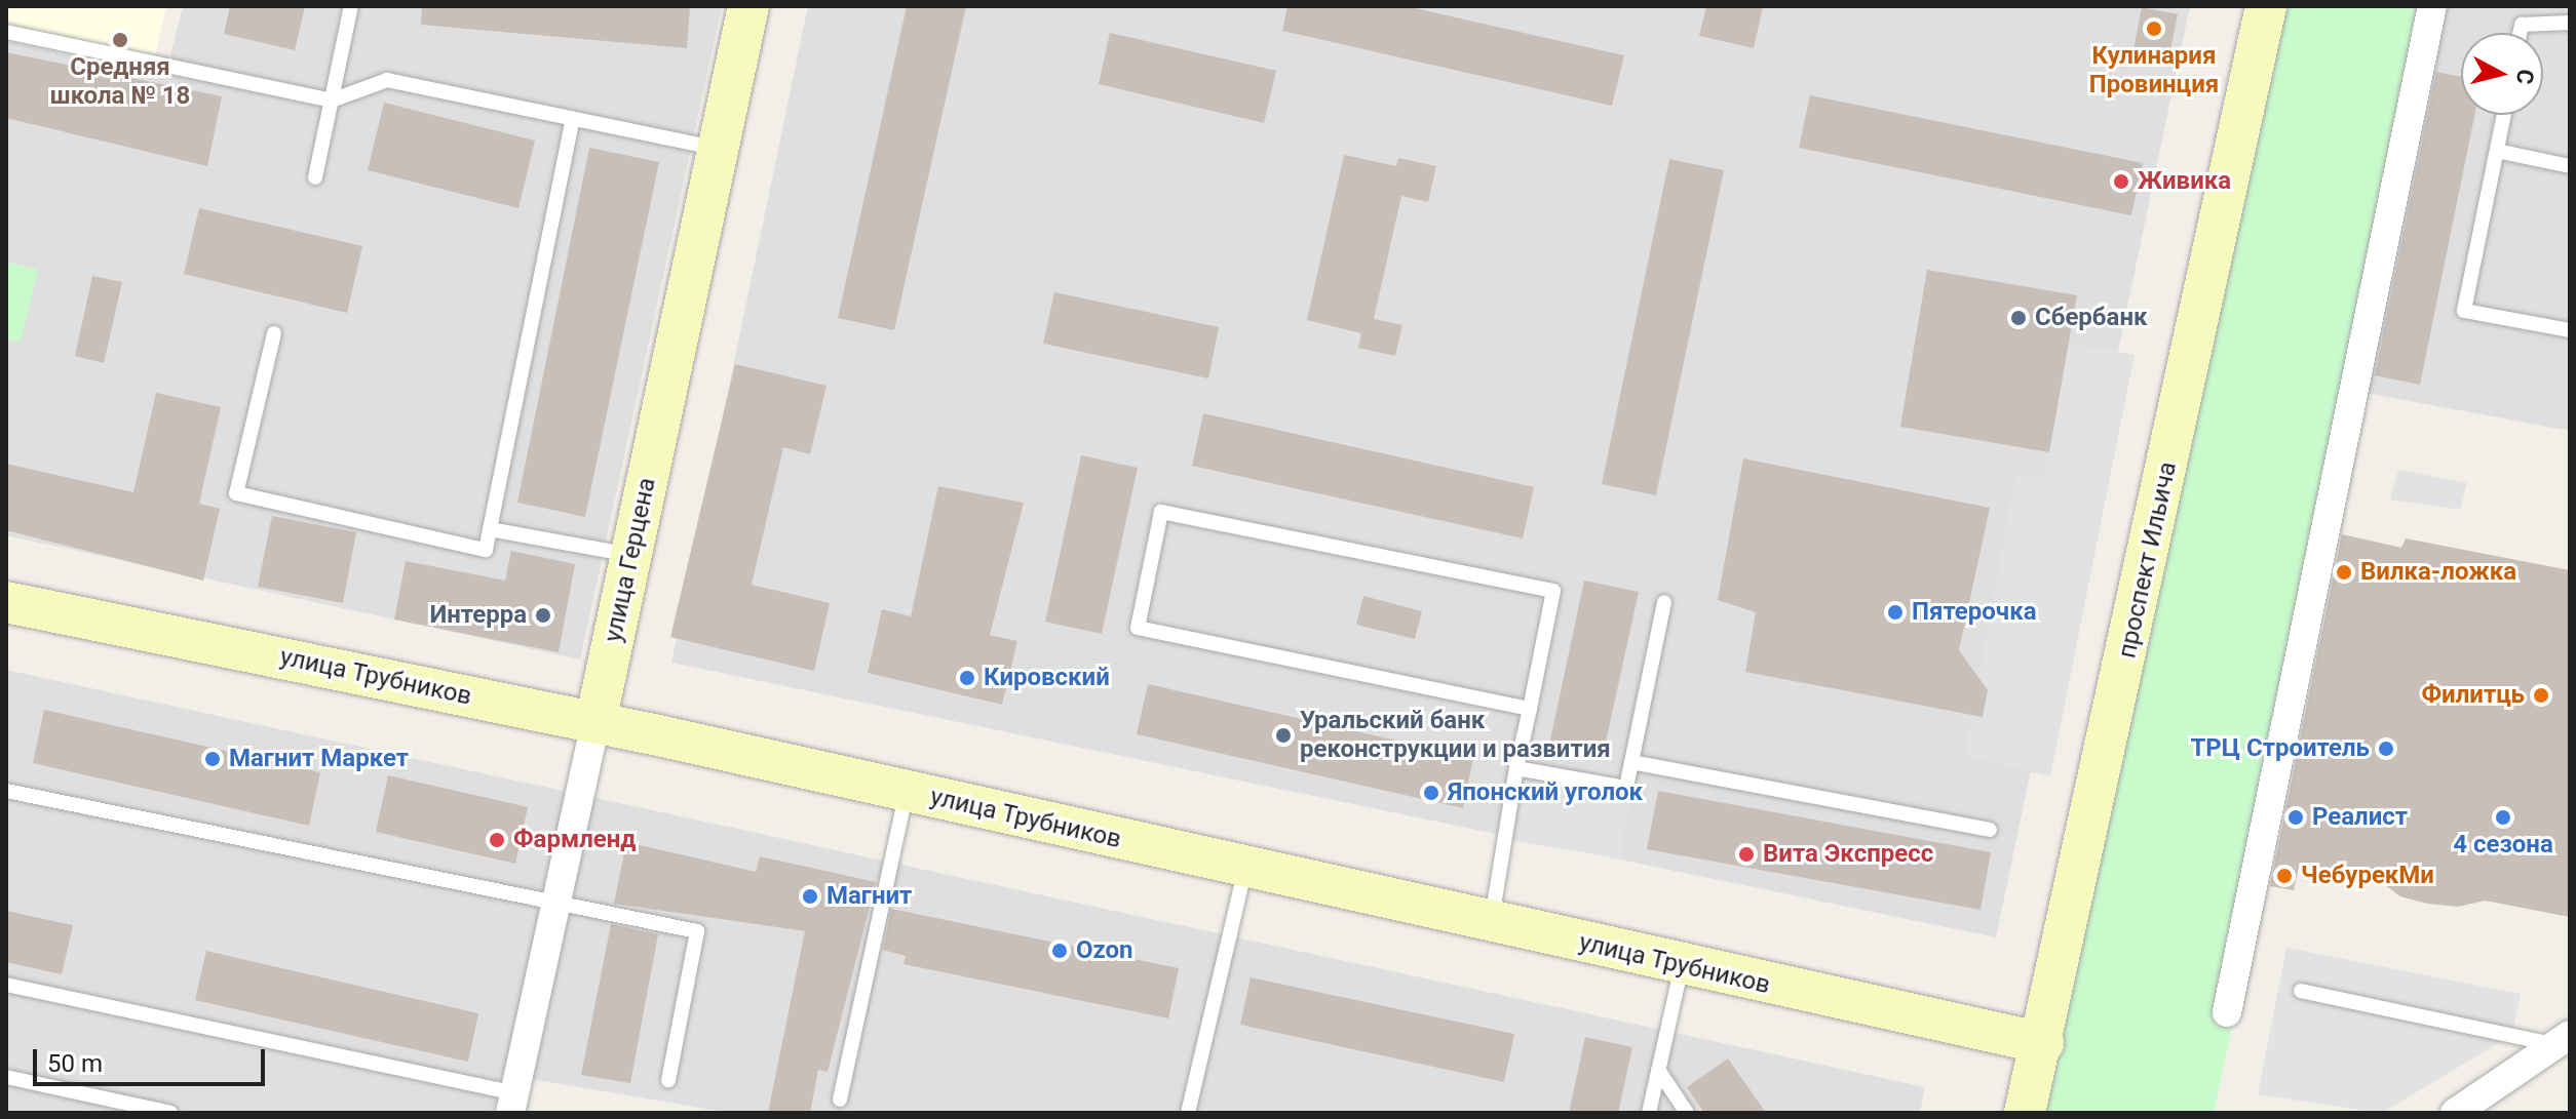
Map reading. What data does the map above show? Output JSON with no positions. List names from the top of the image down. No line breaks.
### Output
{"streets":{"street":["улица Герцена","проспект Ильича","улица Трубников"]},"crossings":[["улица Герцена","улица Трубников"],["проспект Ильича","улица Трубников"]],"places":["Кулинария Провинция","Средняя школа № 18","Живика","Сбербанк","Вилка-ложка","Пятерочка","Интерра","Кировский","Филитць","Уральский банк реконструкции и развития","ТРЦ Строитель","Магнит Маркет","Японский уголок","Реалист","4 сезона","Фармленд","Вита Экспресс","ЧебурекМи","Магнит","Ozon"],"scale_bar":"50 m","north":"right"}
